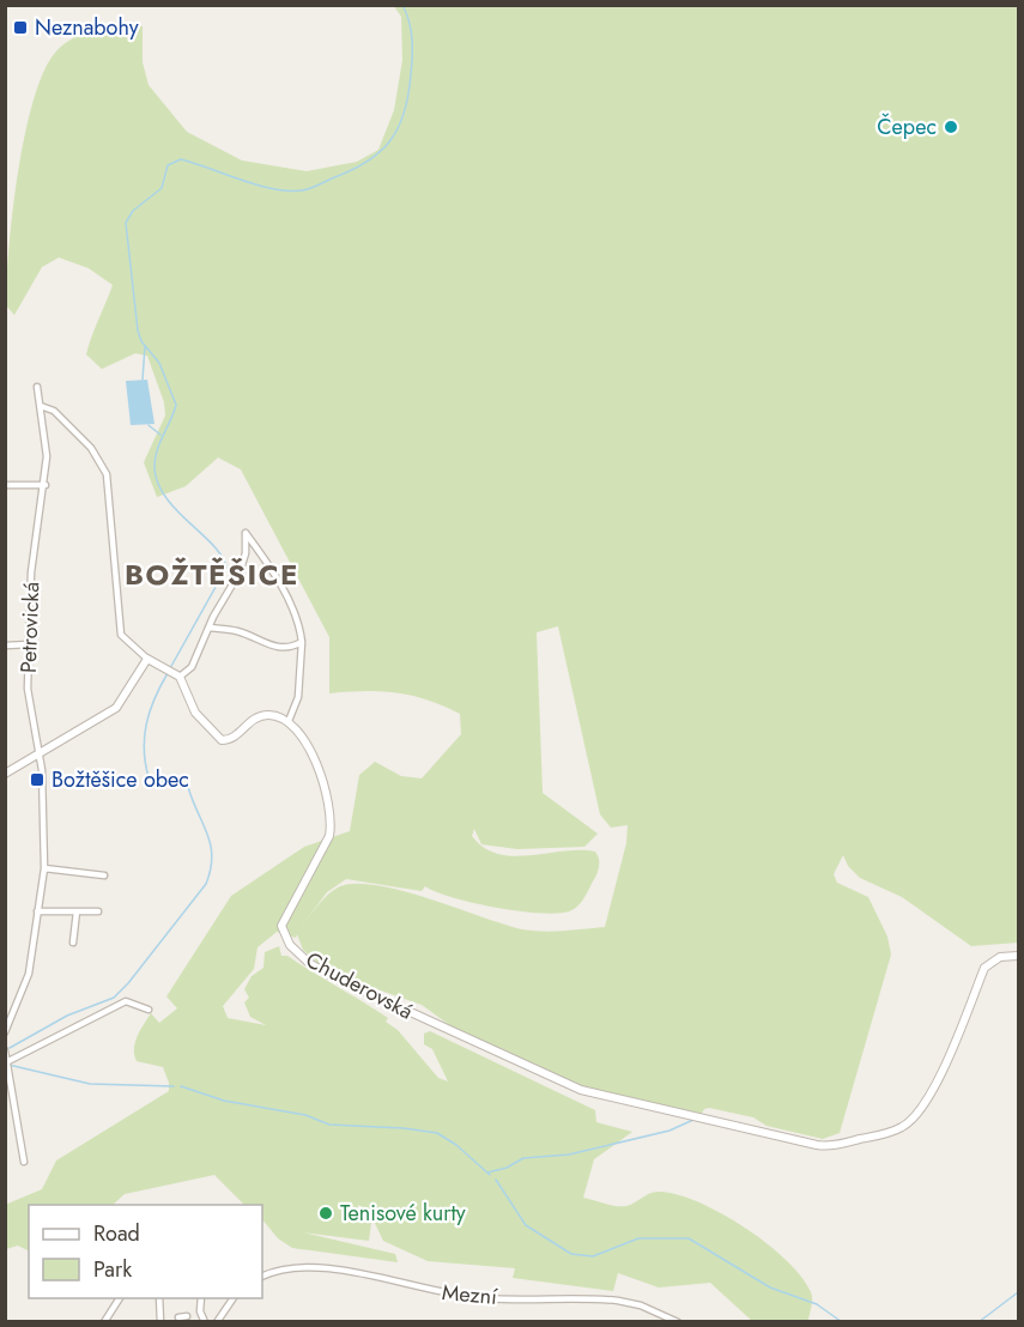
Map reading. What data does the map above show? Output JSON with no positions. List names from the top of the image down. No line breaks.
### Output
{"streets":{"street":["Petrovická","Chuderovská","Mezní"]},"districts":["BOŽTĚŠICE"],"places":{"transit":["Neznabohy","Božtěšice obec"],"other":["Čepec","Tenisové kurty"]},"legend":["Road","Park"]}
